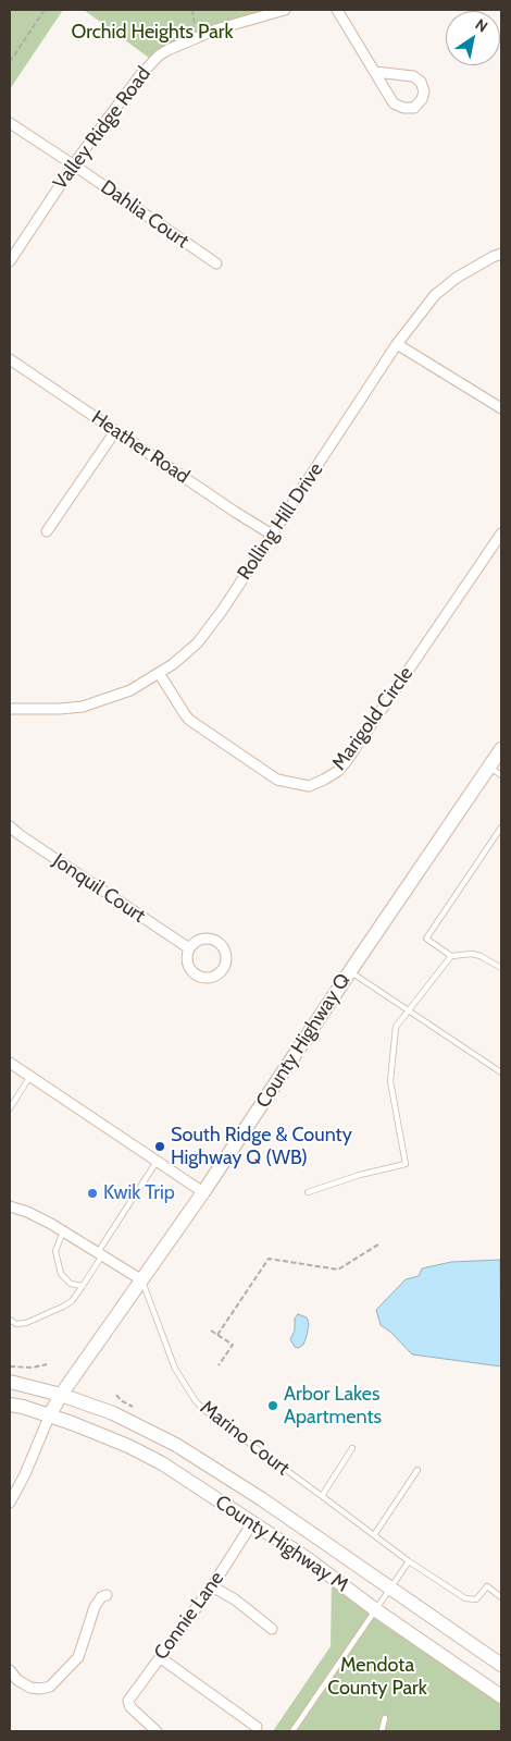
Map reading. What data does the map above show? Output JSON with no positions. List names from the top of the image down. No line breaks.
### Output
{"streets":{"main road":["County Highway Q","County Highway M"],"street":["Valley Ridge Road","Dahlia Court","Heather Road","Rolling Hill Drive","Marigold Circle","Jonquil Court","Connie Lane"],"lane":["Marino Court"]},"crossings":[["Valley Ridge Road","Dahlia Court"],["Heather Road","Rolling Hill Drive"],["Rolling Hill Drive","Marigold Circle"],["County Highway Q","Marino Court"],["County Highway Q","County Highway M"],["County Highway M","Connie Lane"]],"parks":["Orchid Heights Park","Mendota County Park"],"places":["South Ridge & County Highway Q (WB)","Kwik Trip","Arbor Lakes Apartments"],"north":"top right"}
